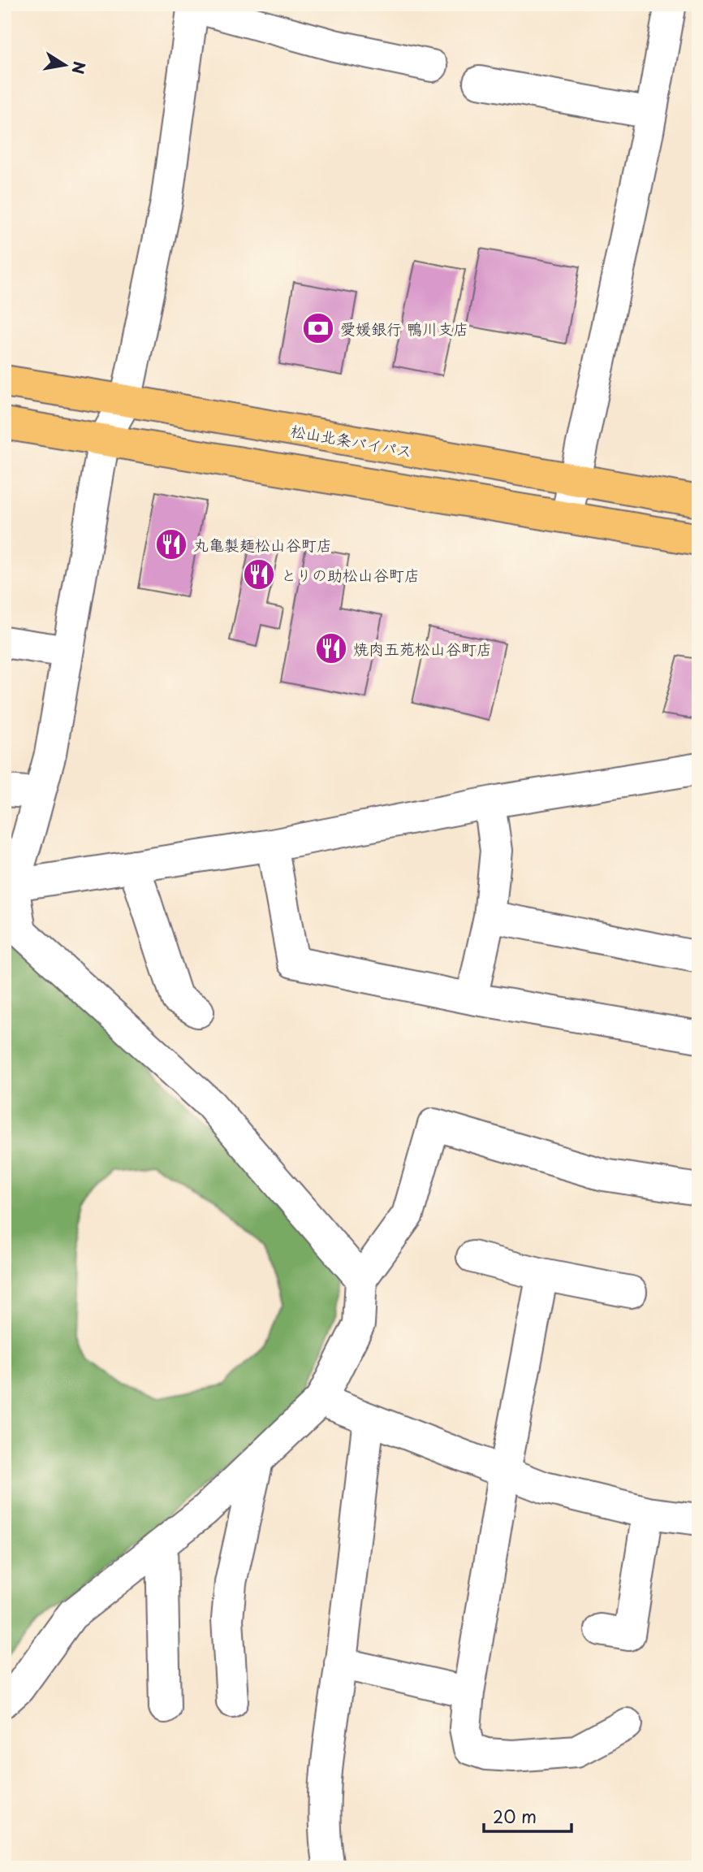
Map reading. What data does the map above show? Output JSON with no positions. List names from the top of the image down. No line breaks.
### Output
{"streets":{"highway":["松山北条バイパス"]},"places":{"bank":["愛媛銀行 鴨川支店"],"restaurant":["丸亀製麺松山谷町店","とりの助松山谷町店","焼肉五苑松山谷町店"]},"scale_bar":"20 m","north":"right"}
